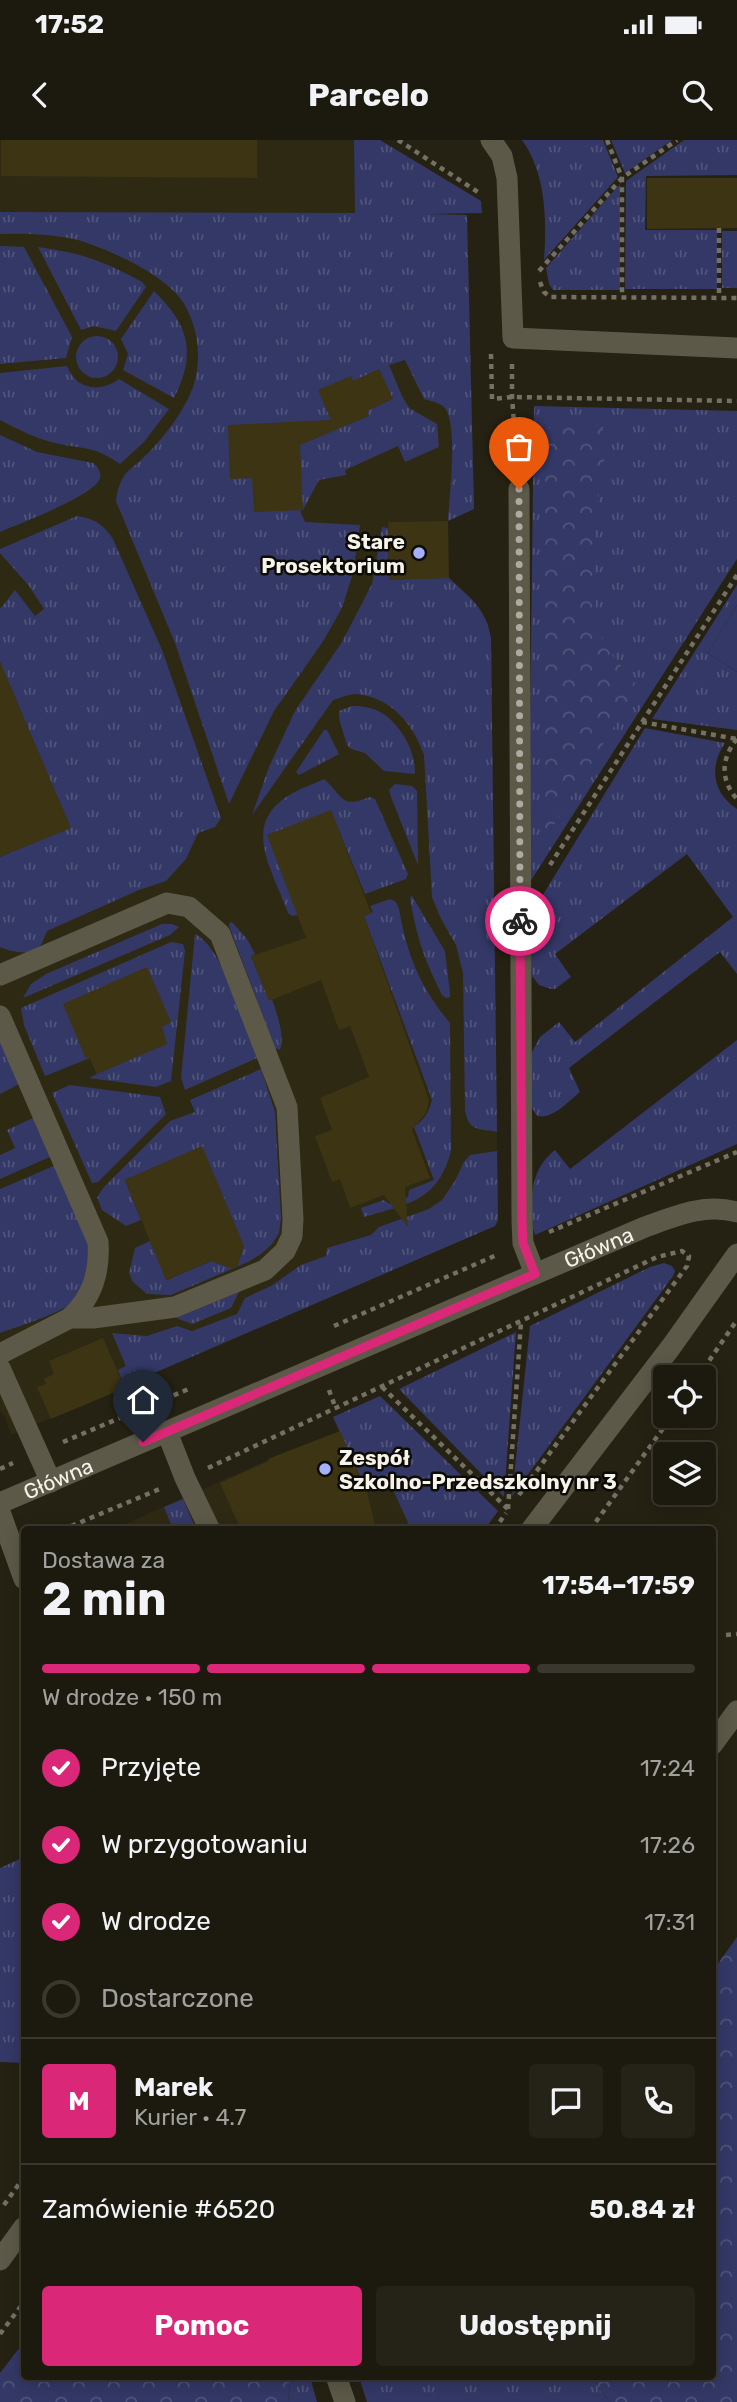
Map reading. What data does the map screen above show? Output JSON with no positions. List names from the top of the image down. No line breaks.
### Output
{"streets":{"street":["Główna"]},"places":["Stare Prosektorium","Zespół Szkolno-Przedszkolny nr 3"],"page":{"status":"17:52","header":"Parcelo","heading":["2 min","Dostawa za","17:54–17:59"],"panel":["Marek","Kurier · 4.7","Zamówienie #6520","50.84 zł"],"bar":"W drodze · 150 m","list":[["Przyjęte","17:24"],["W przygotowaniu","17:26"],["W drodze","17:31"],"Dostarczone"],"round":"M","buttons":["Pomoc","Udostępnij"]}}
